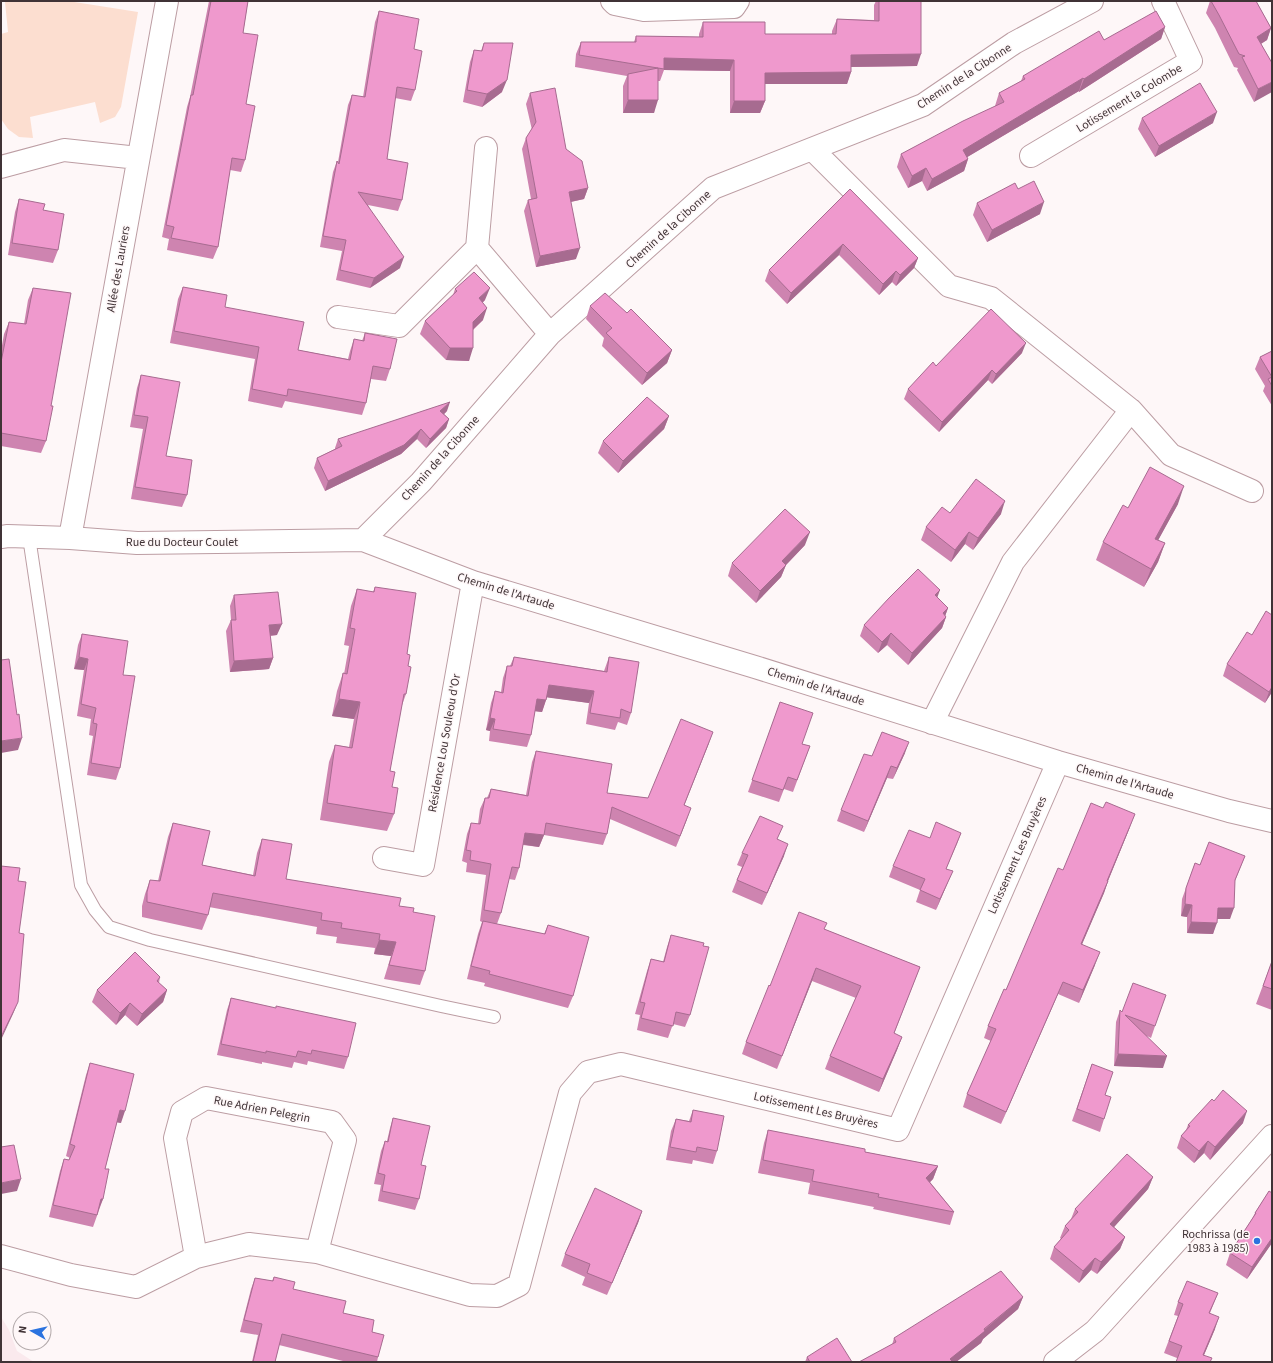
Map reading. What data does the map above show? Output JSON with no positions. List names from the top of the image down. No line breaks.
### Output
{"streets":{"street":["Chemin de la Cibonne","Lotissement la Colombe","Allée des Lauriers","Rue du Docteur Coulet","Chemin de l'Artaude","Résidence Lou Souleou d'Or","Lotissement Les Bruyères","Rue Adrien Pelegrin"]},"crossings":[["Chemin de la Cibonne","Rue du Docteur Coulet"],["Chemin de la Cibonne","Chemin de l'Artaude"],["Allée des Lauriers","Rue du Docteur Coulet"],["Rue du Docteur Coulet","Chemin de l'Artaude"],["Chemin de l'Artaude","Résidence Lou Souleou d'Or"],["Chemin de l'Artaude","Lotissement Les Bruyères"],["Lotissement Les Bruyères","Rue Adrien Pelegrin"]],"places":["Rochrissa (de 1983 à 1985)"],"north":"left"}
